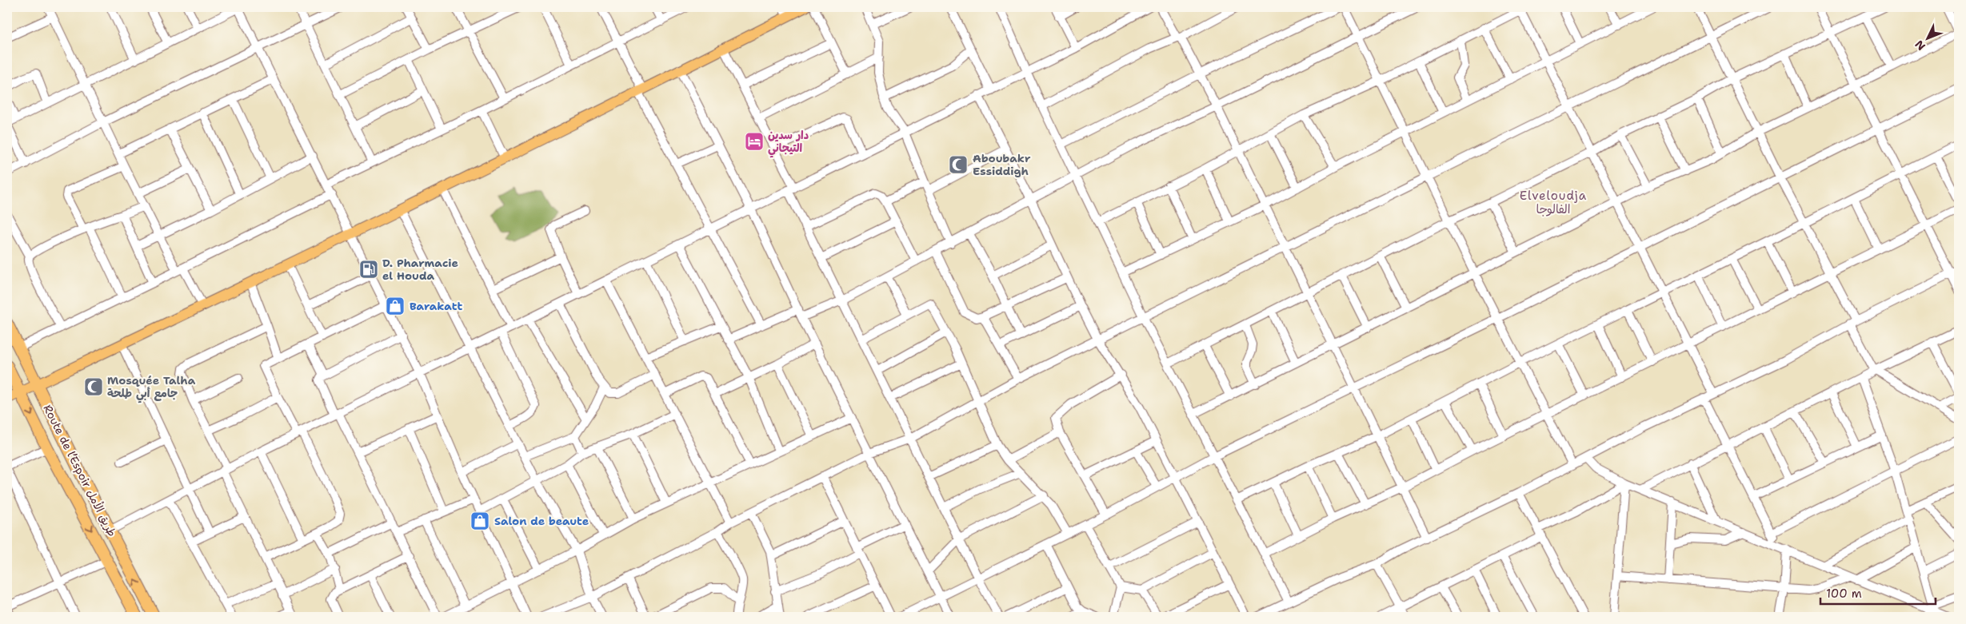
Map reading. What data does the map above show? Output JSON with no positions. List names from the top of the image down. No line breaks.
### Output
{"streets":{"highway":["Route de l’Espoir طريق الأمل"]},"districts":["Elveloudja الفالوجا"],"places":{"hotel":["دار سدين التيجاني"],"mosque":["Aboubakr Essiddigh","Mosquée Talha جامع أبي طلحة"],"fuel station":["D. Pharmacie el Houda"],"shop":["Barakatt","Salon de beaute"]},"scale_bar":"100 m","north":"bottom left"}
